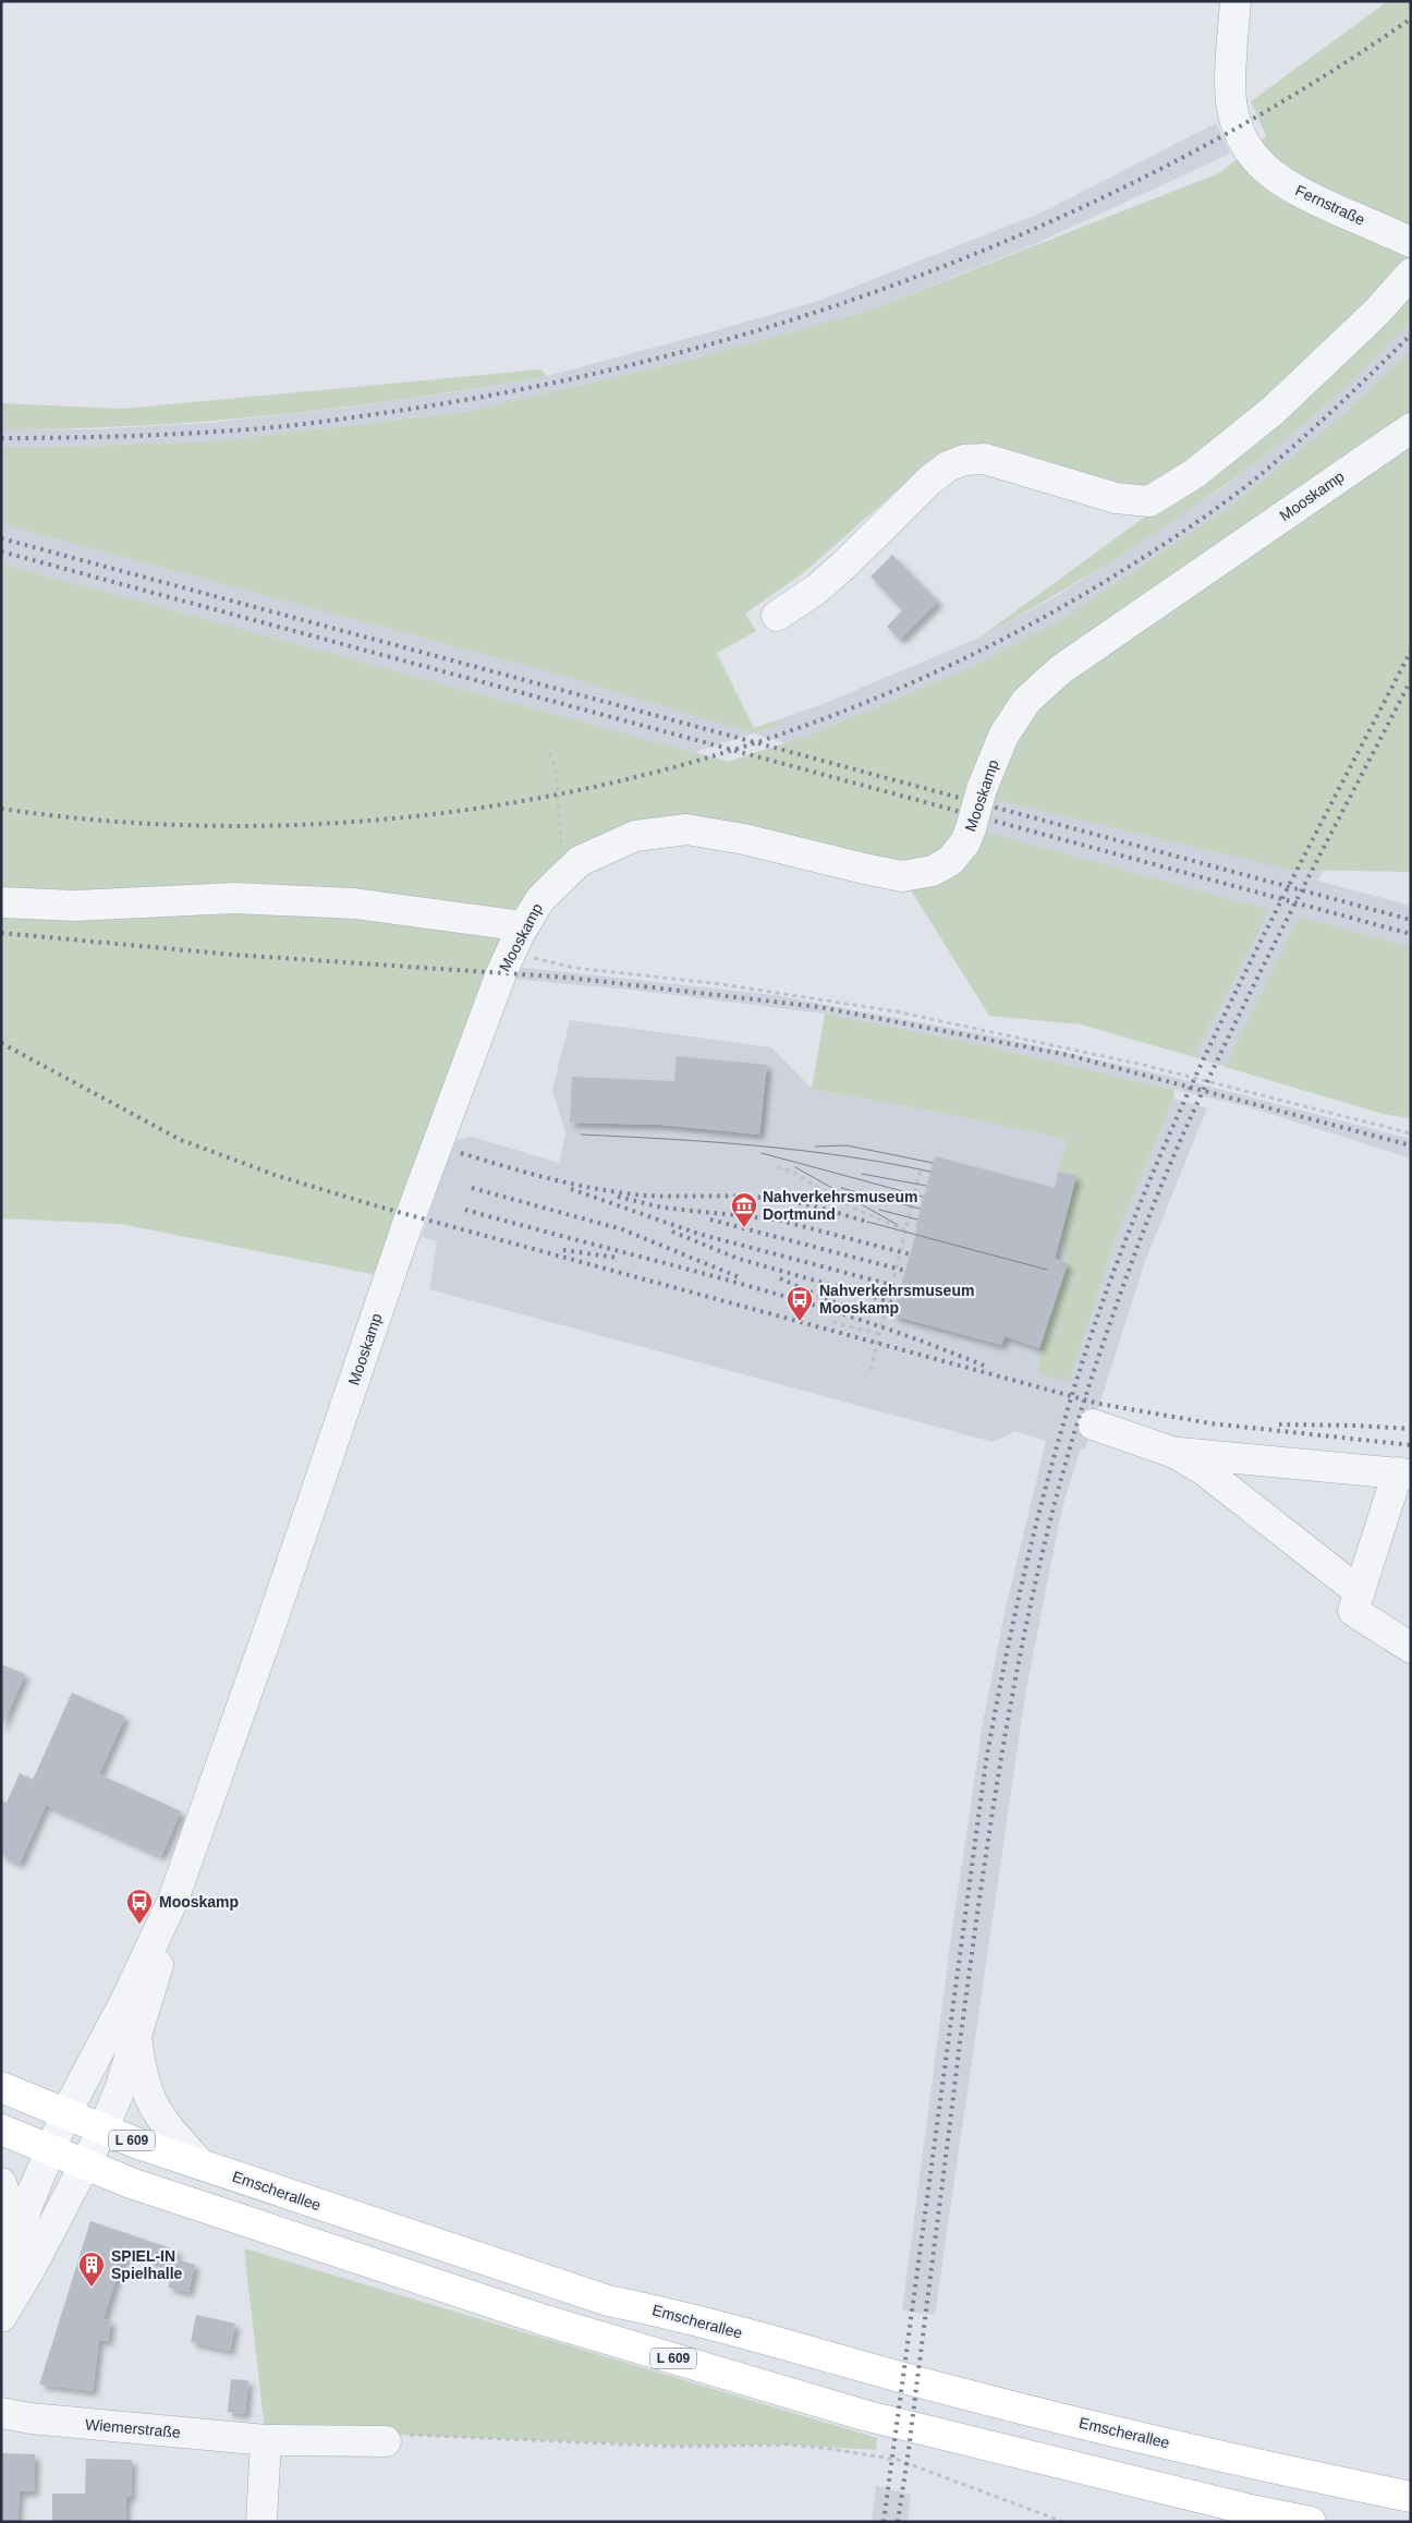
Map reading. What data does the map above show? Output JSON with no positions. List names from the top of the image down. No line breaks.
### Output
{"streets":{"main road":["L 609","Emscherallee"],"street":["Fernstraße","Mooskamp","Wiemerstraße"]},"crossings":[["Mooskamp","L 609"],["Mooskamp","Emscherallee"]],"places":{"museum":["Nahverkehrsmuseum Dortmund"],"bus stop":["Nahverkehrsmuseum Mooskamp","Mooskamp"],"building":["SPIEL-IN Spielhalle"]}}
